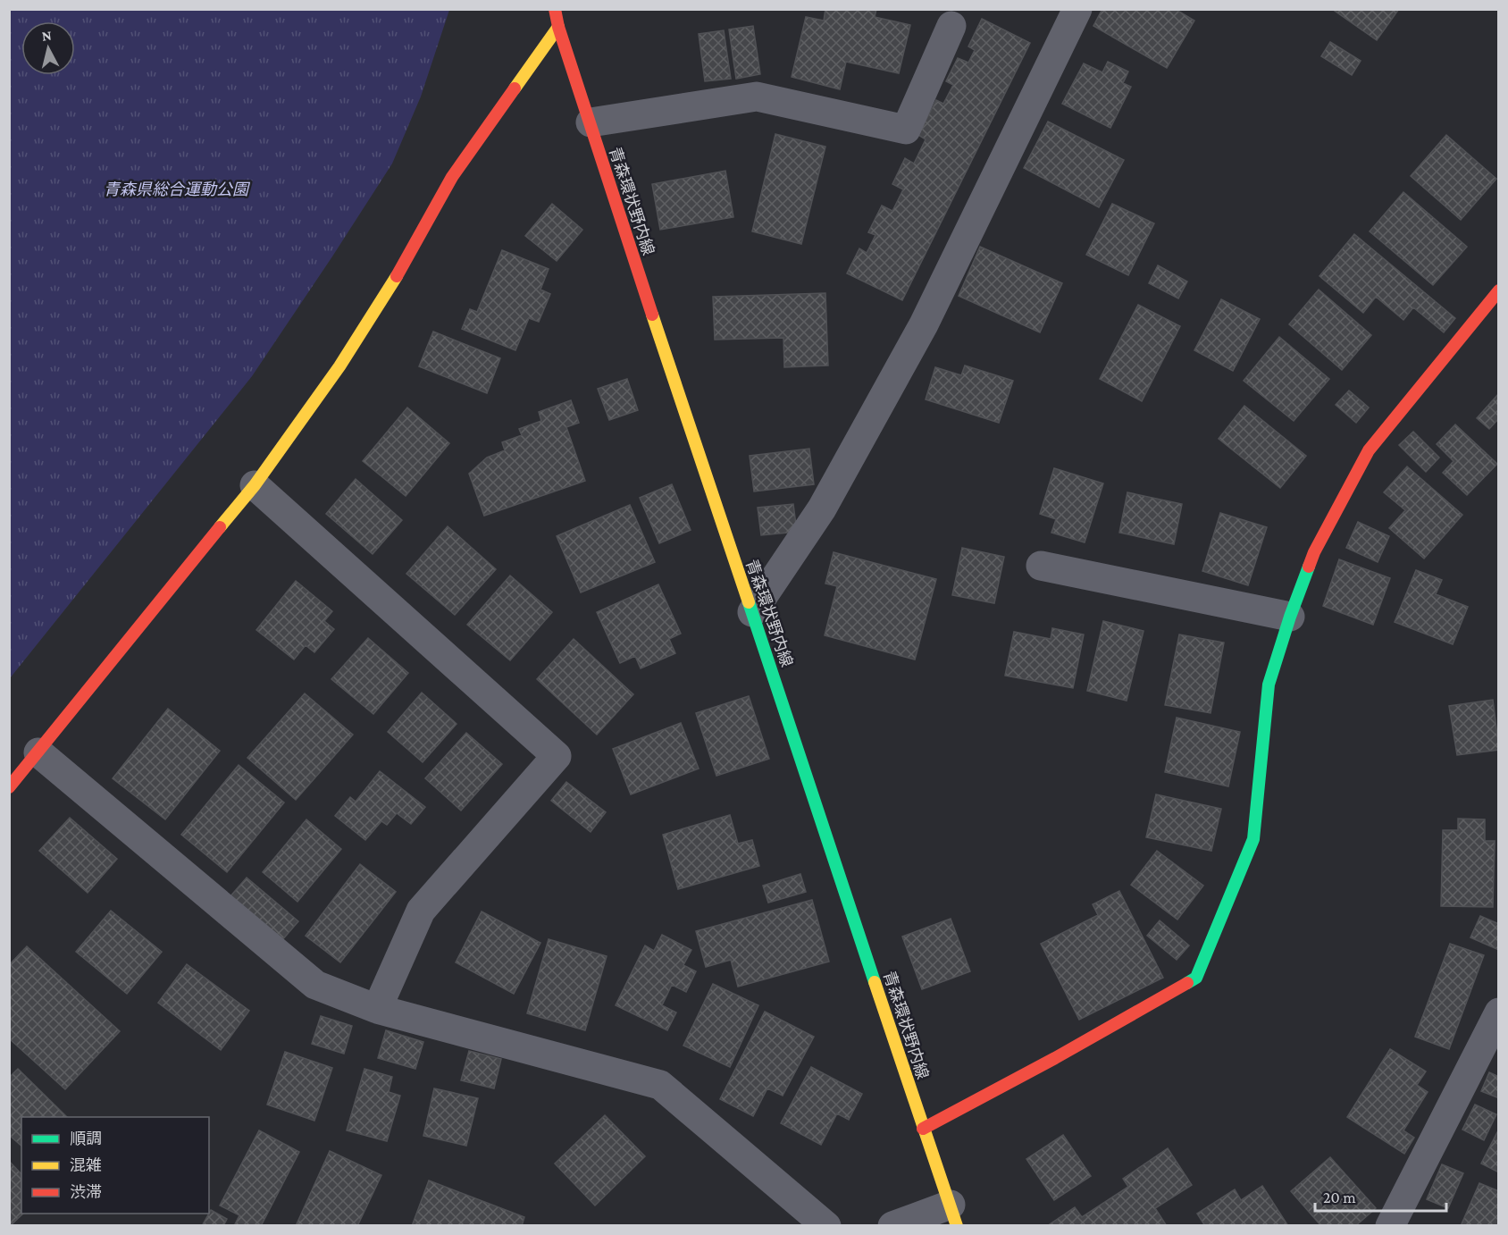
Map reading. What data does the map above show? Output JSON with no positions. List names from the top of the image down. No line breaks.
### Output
{"streets":{"street":["青森環状野内線"]},"parks":["青森県総合運動公園"],"legend":["順調","混雑","渋滞"],"scale_bar":"20 m","north":"top"}
